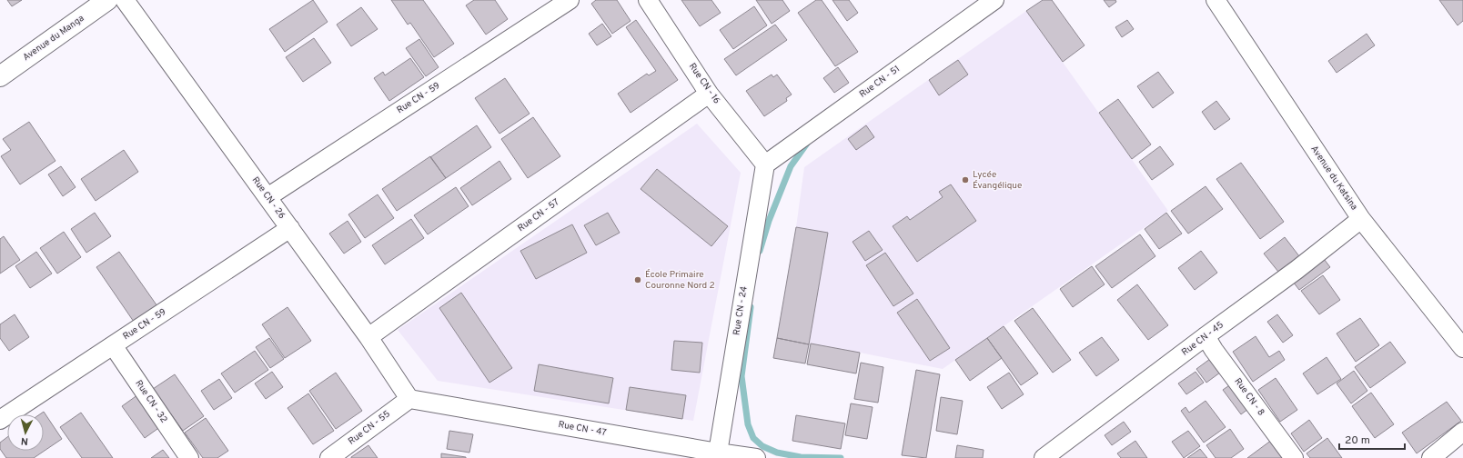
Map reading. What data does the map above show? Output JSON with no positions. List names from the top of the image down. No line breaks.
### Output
{"streets":{"street":["Avenue du Manga","Rue CN - 51","Rue CN - 16","Rue CN - 59","Avenue du Katsina","Rue CN - 26","Rue CN - 57","Rue CN - 24","Rue CN - 45","Rue CN - 8","Rue CN - 32","Rue CN - 55","Rue CN - 47"]},"crossings":[["Rue CN - 51","Rue CN - 16"],["Rue CN - 51","Rue CN - 24"],["Rue CN - 16","Rue CN - 57"],["Rue CN - 16","Rue CN - 24"],["Rue CN - 59","Rue CN - 26"],["Rue CN - 59","Rue CN - 32"],["Avenue du Katsina","Rue CN - 45"],["Rue CN - 26","Rue CN - 57"],["Rue CN - 26","Rue CN - 55"],["Rue CN - 26","Rue CN - 47"],["Rue CN - 24","Rue CN - 47"],["Rue CN - 45","Rue CN - 8"],["Rue CN - 55","Rue CN - 47"]],"places":["Lycée Évangélique","École Primaire Couronne Nord 2"],"scale_bar":"20 m","north":"bottom"}
